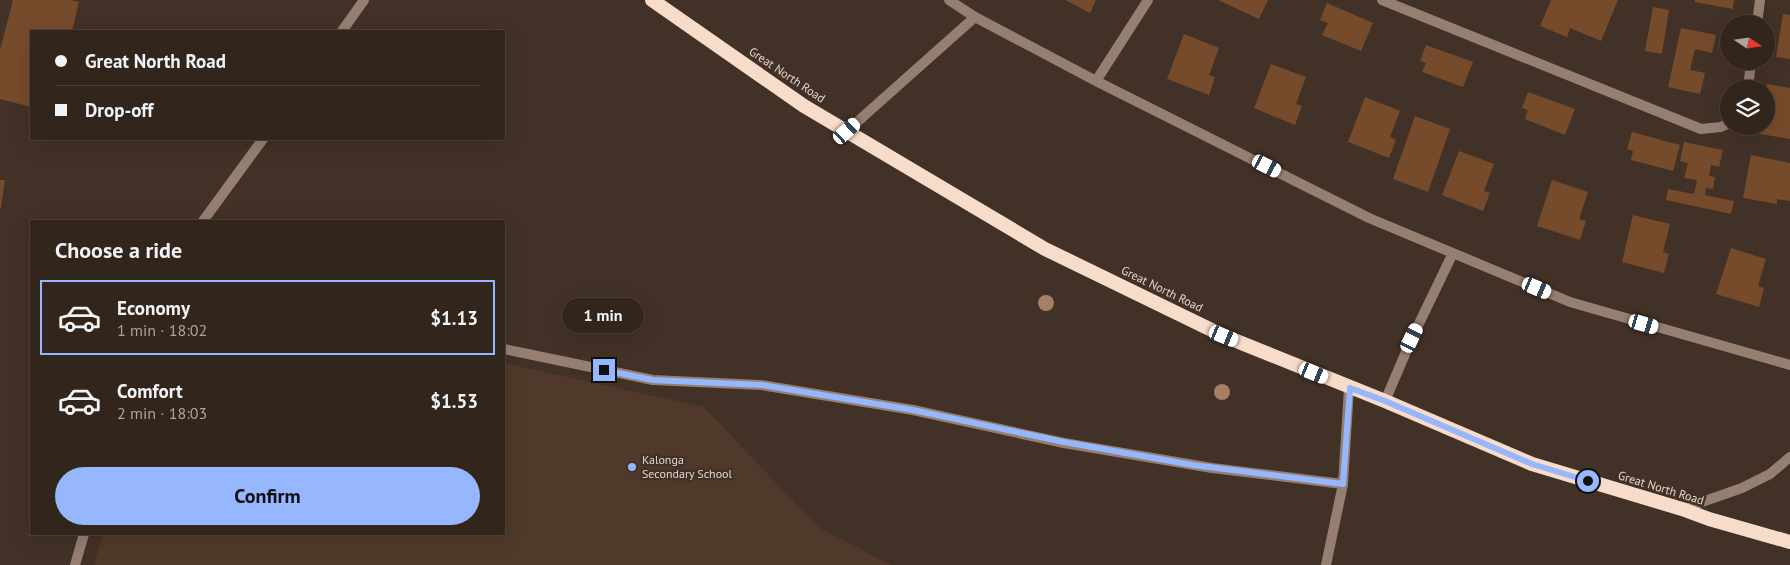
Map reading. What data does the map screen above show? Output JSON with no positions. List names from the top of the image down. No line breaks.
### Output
{"streets":{"highway":["Great North Road"]},"places":["Kalonga Secondary School"],"north":"right","page":{"banner":["Great North Road","Drop-off"],"heading":"Choose a ride","list":[{"name":"Economy","note":"1 min · 18:02","value":"$1.13"},{"name":"Comfort","note":"2 min · 18:03","value":"$1.53"}],"bubble":"1 min","buttons":"Confirm"}}
